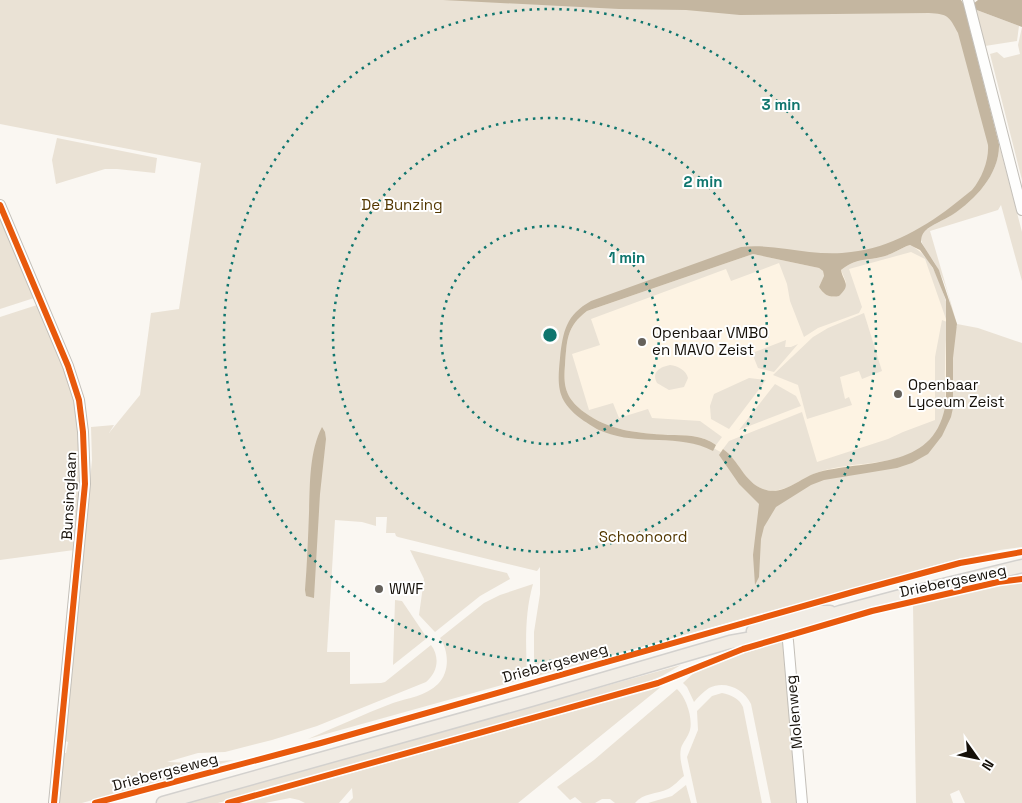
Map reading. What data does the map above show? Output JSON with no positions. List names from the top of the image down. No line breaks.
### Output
{"streets":{"main road":["Driebergseweg"],"street":["Bunsinglaan","Molenweg"]},"crossings":[["Driebergseweg","Molenweg"]],"parks":["De Bunzing","Schoonoord"],"places":["Openbaar VMBO en MAVO Zeist","Openbaar Lyceum Zeist","WWF"],"north":"bottom right","rings":["3 min","2 min","1 min"]}
